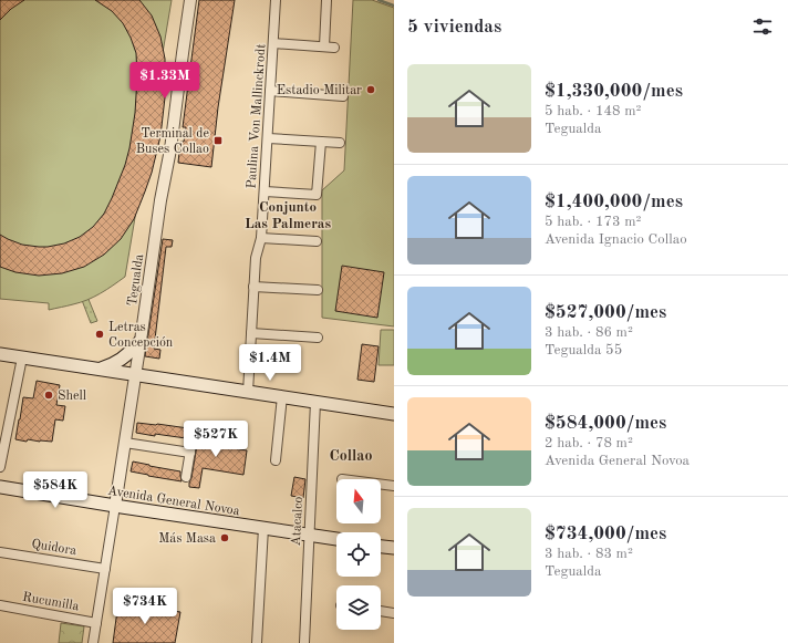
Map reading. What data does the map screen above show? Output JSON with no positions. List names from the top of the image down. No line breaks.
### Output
{"streets":{"main road":["Avenida General Novoa"],"street":["Paulina Von Mallinckrodt","Tegualda","Atacalco","Quidora","Rucumilla"]},"crossings":[["Tegualda","Avenida General Novoa"],["Tegualda","Quidora"],["Tegualda","Rucumilla"],["Avenida General Novoa","Atacalco"]],"districts":["Conjunto Las Palmeras","Collao"],"places":{"other":["Estadio Militar","Letras Concepción","Shell","Más Masa"],"transit":["Terminal de Buses Collao"]},"north":"top","page":{"heading":"5 viviendas","list":[{"name":"$1,330,000/mes","note":"5 hab. · 148 m² · Tegualda"},{"name":"$1,400,000/mes","note":"5 hab. · 173 m² · Avenida Ignacio Collao"},{"name":"$527,000/mes","note":"3 hab. · 86 m² · Tegualda 55"},{"name":"$584,000/mes","note":"2 hab. · 78 m² · Avenida General Novoa"},{"name":"$734,000/mes","note":"3 hab. · 83 m² · Tegualda"}],"price":["$1.33M","$1.4M","$527K","$584K","$734K"]}}
